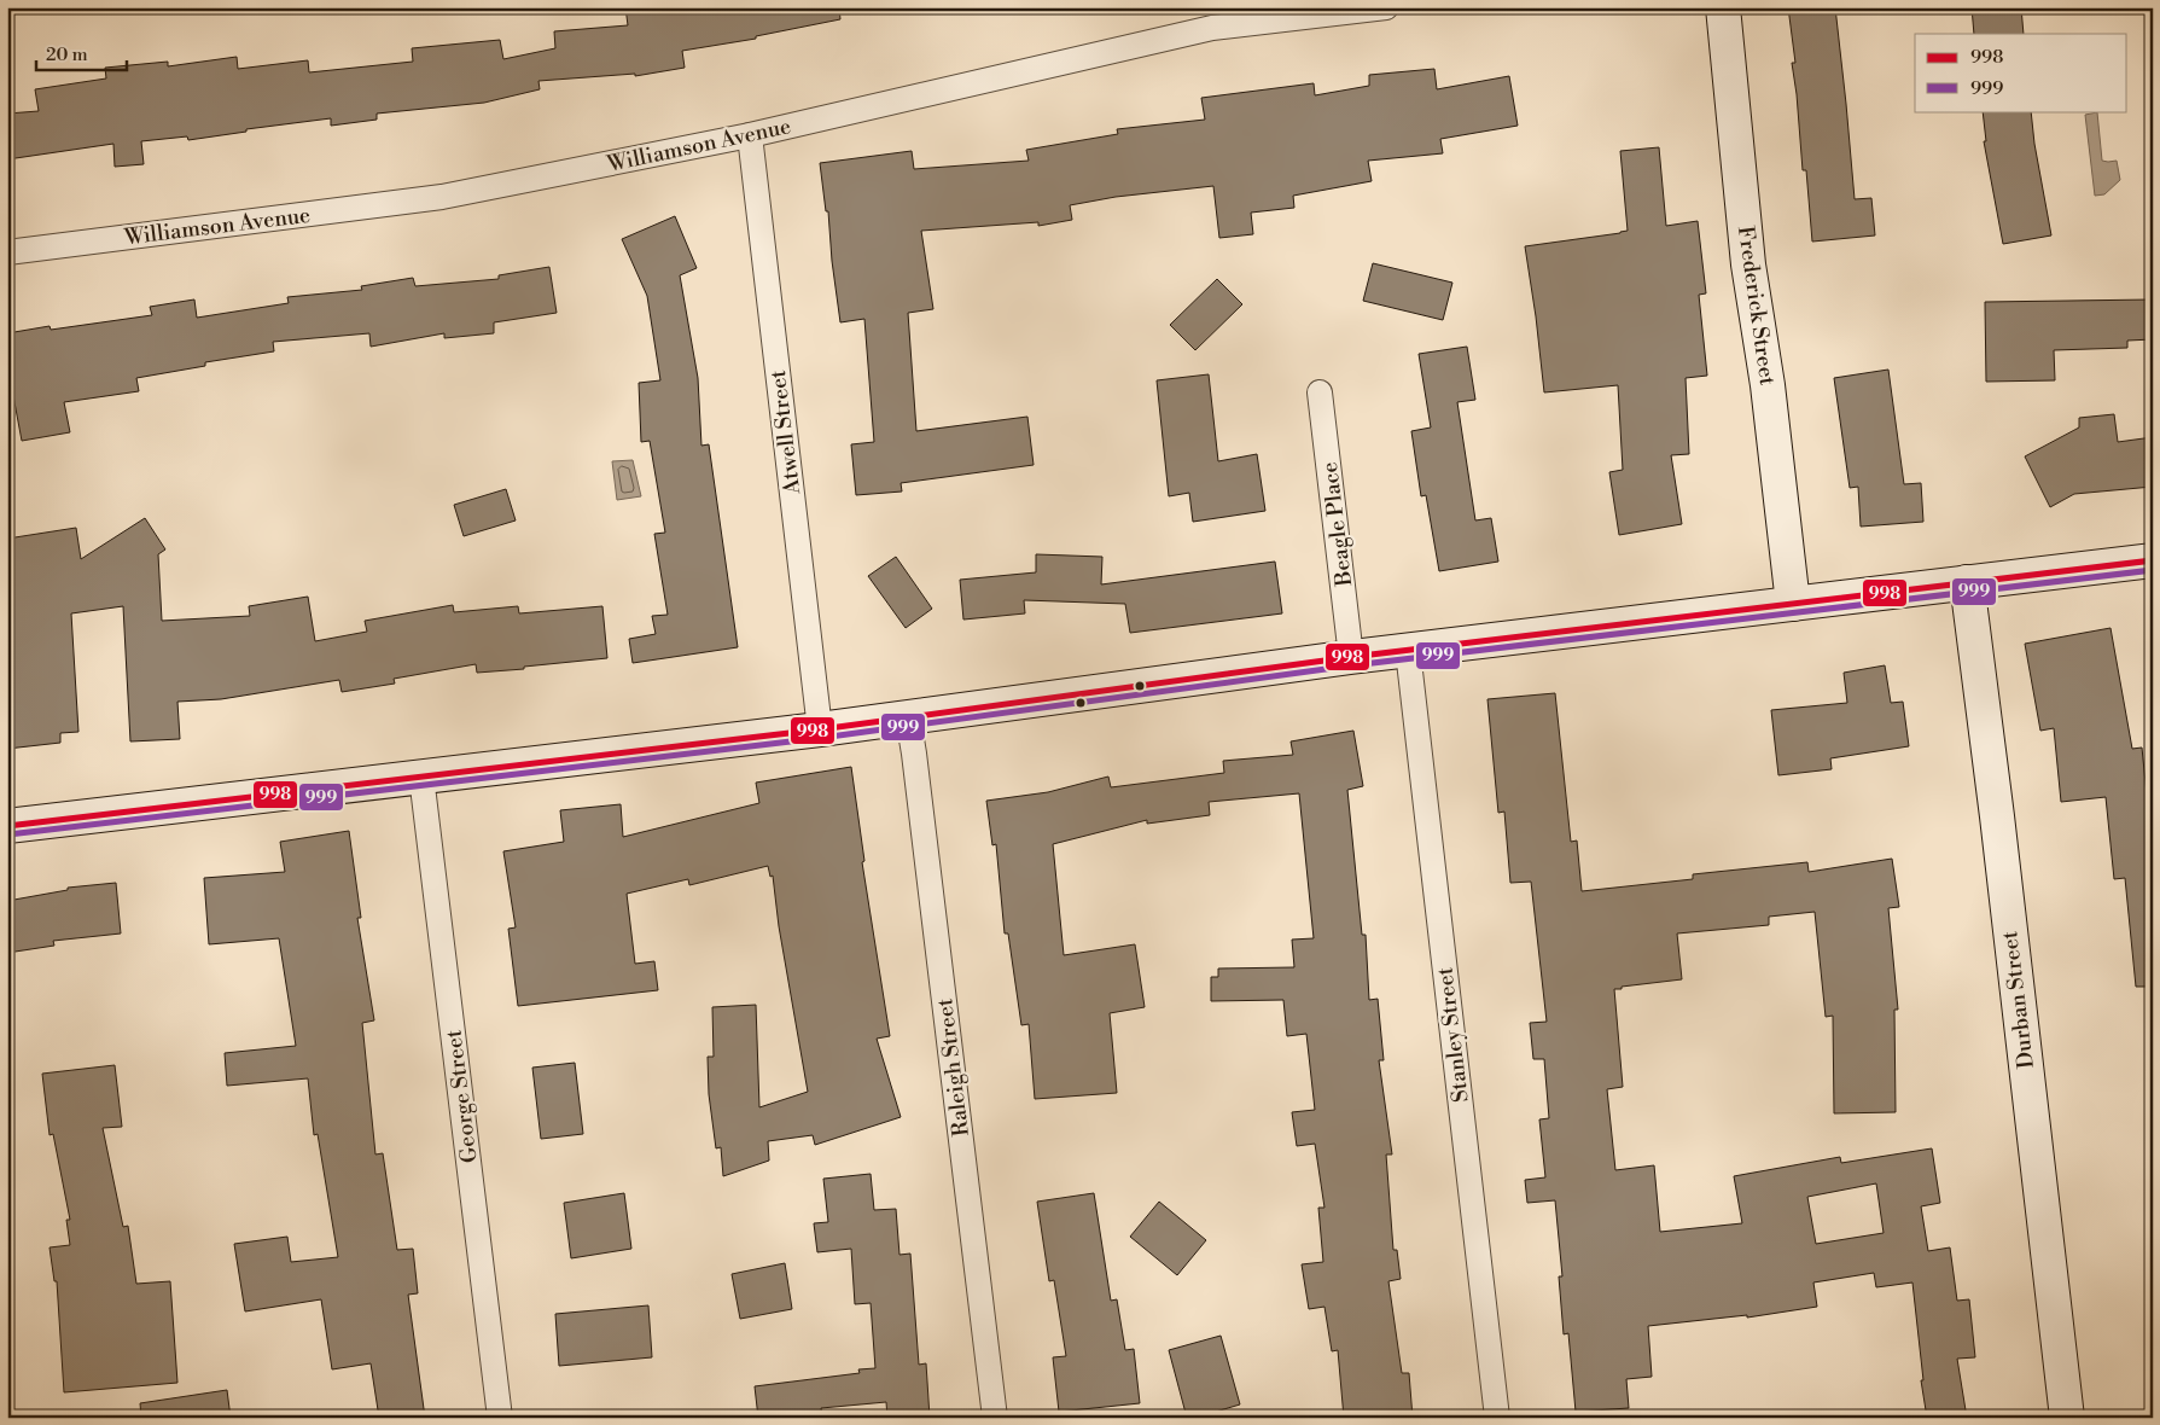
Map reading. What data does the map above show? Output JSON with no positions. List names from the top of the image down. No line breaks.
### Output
{"streets":{"main road":["Frederick Street","Durban Street"],"street":["Williamson Avenue","Atwell Street","Beagle Place","Stanley Street","Raleigh Street","George Street"]},"crossings":[["Williamson Avenue","Atwell Street"]],"lines":["transit line 998","transit line 999"],"legend":["998","999"],"scale_bar":"20 m"}
